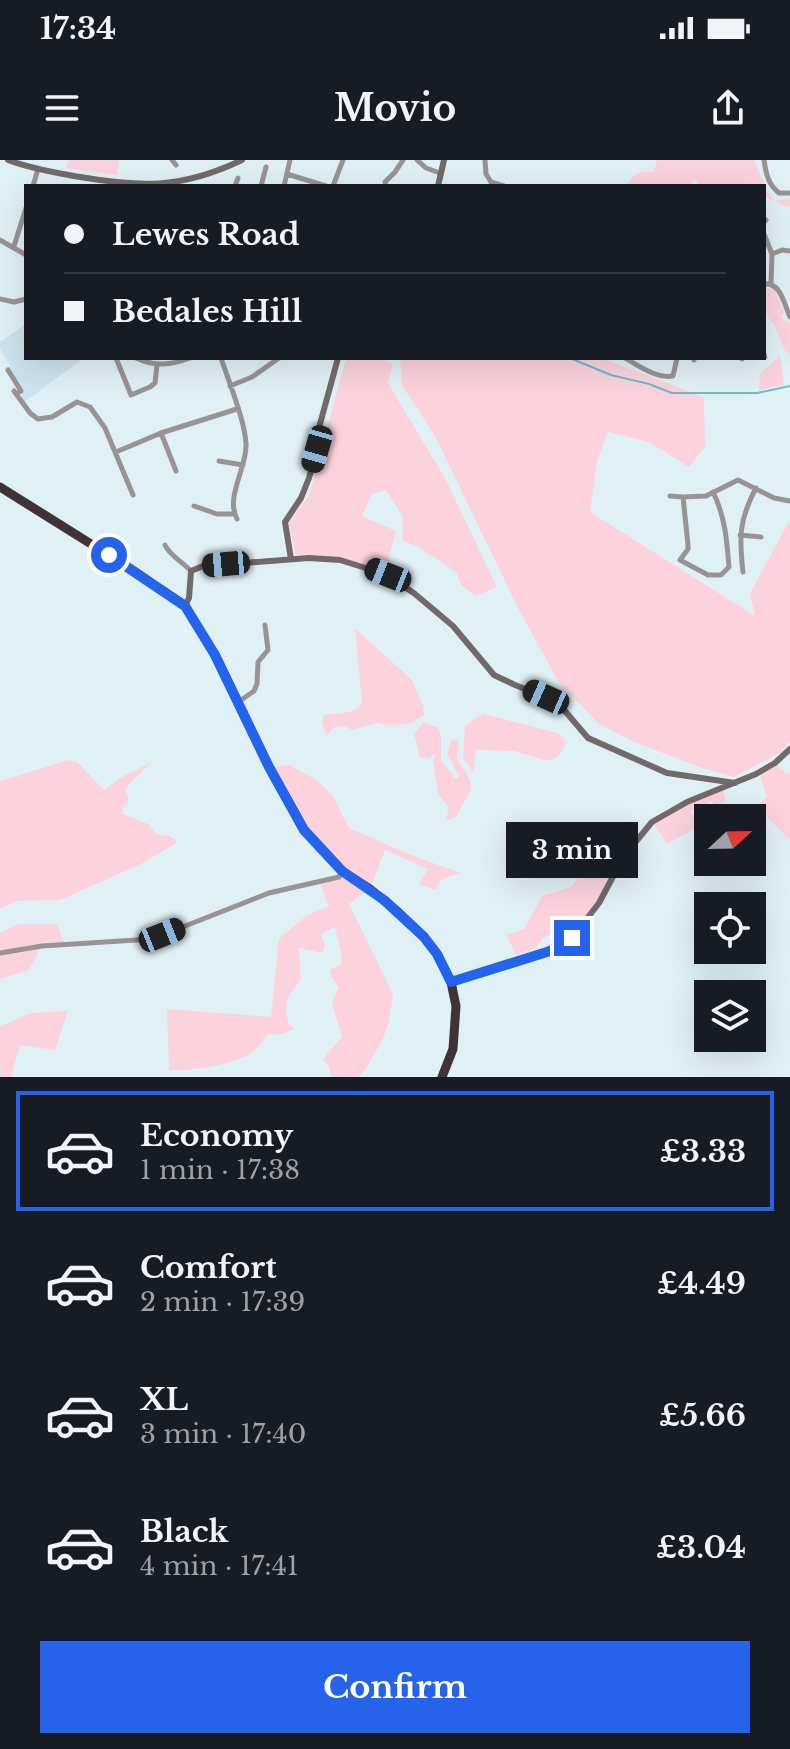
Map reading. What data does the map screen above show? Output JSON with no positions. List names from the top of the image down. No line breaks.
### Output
{"north":"right","page":{"status":"17:34","header":"Movio","banner":["Lewes Road","Bedales Hill"],"bubble":"3 min","list":[{"name":"Economy","note":"1 min · 17:38","value":"£3.33"},{"name":"Comfort","note":"2 min · 17:39","value":"£4.49"},{"name":"XL","note":"3 min · 17:40","value":"£5.66"},{"name":"Black","note":"4 min · 17:41","value":"£3.04"}],"buttons":"Confirm"}}
